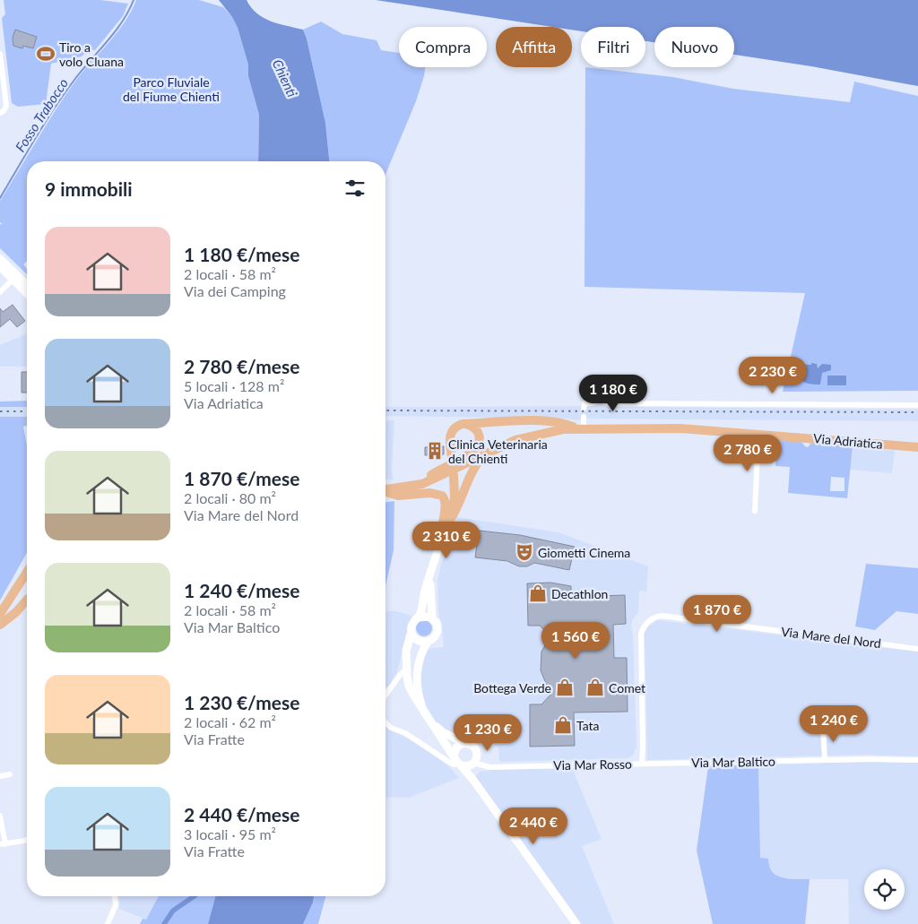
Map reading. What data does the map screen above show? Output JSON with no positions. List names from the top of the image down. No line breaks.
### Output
{"streets":{"main road":["Via Adriatica"],"street":["Via Mare del Nord","Via Mar Baltico","Via Mar Rosso"]},"crossings":[["Via Mare del Nord","Via Mar Baltico"],["Via Mare del Nord","Via Mar Rosso"],["Via Mar Baltico","Via Mar Rosso"]],"water":["Chienti","Fosso Trabocco"],"parks":["Parco Fluviale del Fiume Chienti"],"places":{"sports":["Tiro a volo Cluana"],"building":["Clinica Veterinaria del Chienti"],"theatre":["Giometti Cinema"],"shop":["Decathlon","Bottega Verde","Comet","Tata"]},"page":{"chip":["Compra","Affitta","Filtri","Nuovo"],"heading":"9 immobili","list":[{"name":"1 180 €/mese","note":"2 locali · 58 m² · Via dei Camping"},{"name":"2 780 €/mese","note":"5 locali · 128 m² · Via Adriatica"},{"name":"1 870 €/mese","note":"2 locali · 80 m² · Via Mare del Nord"},{"name":"1 240 €/mese","note":"2 locali · 58 m² · Via Mar Baltico"},{"name":"1 230 €/mese","note":"2 locali · 62 m² · Via Fratte"},{"name":"2 440 €/mese","note":"3 locali · 95 m² · Via Fratte"}],"price":["2 230 €","1 180 €","2 780 €","2 310 €","1 870 €","1 560 €","1 240 €","1 230 €","2 440 €"]}}
